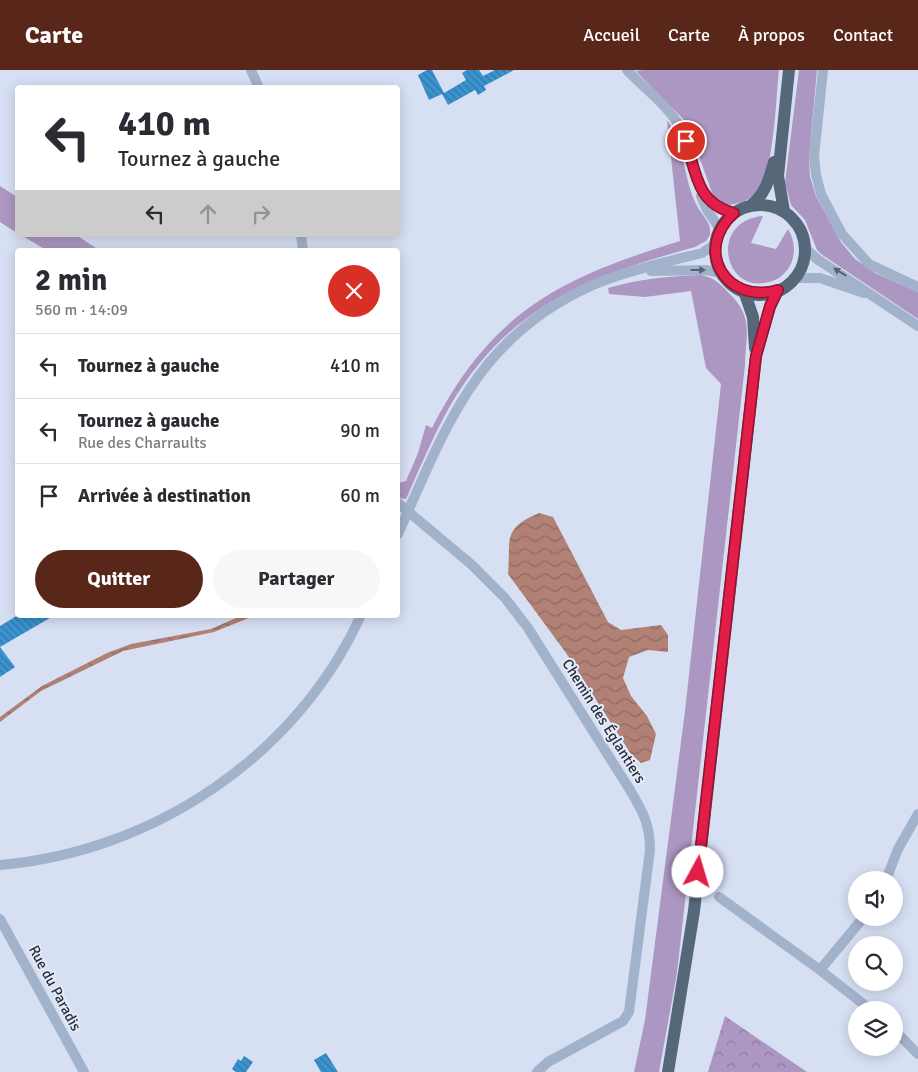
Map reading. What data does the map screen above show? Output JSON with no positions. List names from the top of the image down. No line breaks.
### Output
{"streets":{"street":["Chemin des Églantiers","Rue du Paradis"]},"page":{"header":"Carte","nav":["Accueil","Carte","À propos","Contact"],"turn":["410 m","Tournez à gauche"],"heading":["2 min","560 m · 14:09"],"list":[{"name":"Tournez à gauche","value":"410 m"},{"name":"Tournez à gauche","note":"Rue des Charraults","value":"90 m"},{"name":"Arrivée à destination","value":"60 m"}],"buttons":["Quitter","Partager"]}}
